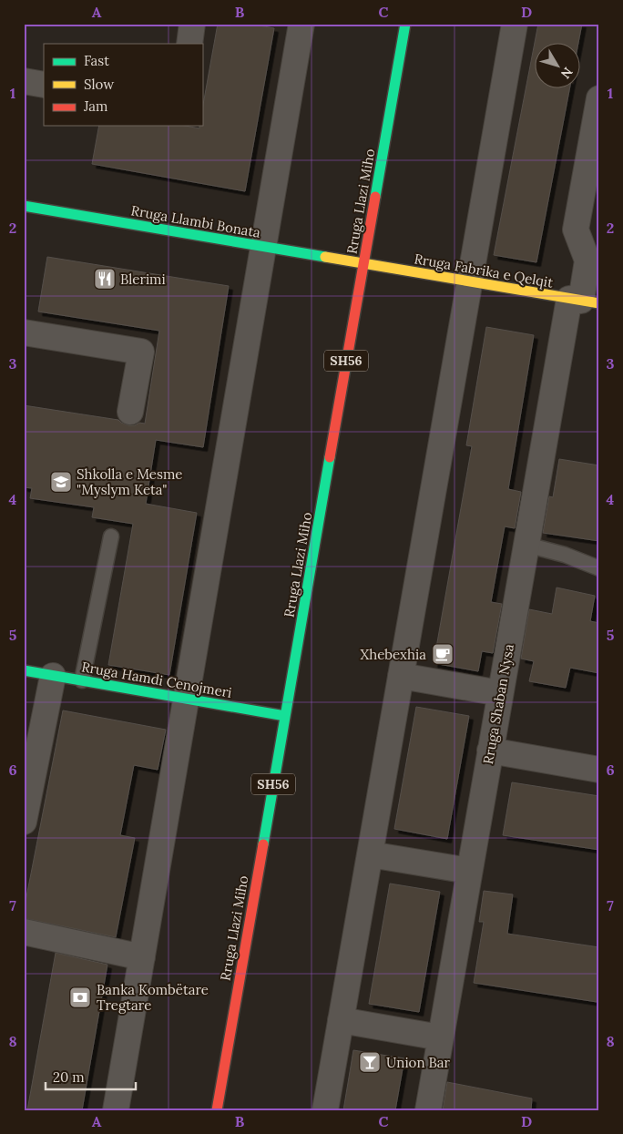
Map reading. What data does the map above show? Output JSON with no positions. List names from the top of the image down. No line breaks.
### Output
{"streets":{"main road":["Rruga Llazi Miho","Rruga Llambi Bonata","Rruga Fabrika e Qelqit","SH56","Rruga Hamdi Cenojmeri"],"street":["Rruga Shaban Nysa"]},"crossings":[["Rruga Llazi Miho","Rruga Llambi Bonata"],["Rruga Llazi Miho","Rruga Fabrika e Qelqit"],["Rruga Llazi Miho","Rruga Hamdi Cenojmeri"],["Rruga Llambi Bonata","Rruga Fabrika e Qelqit"],["Rruga Fabrika e Qelqit","Rruga Shaban Nysa"]],"places":{"restaurant":["Blerimi"],"school or university":["Shkolla e Mesme \"Myslym Keta\""],"cafe":["Xhebexhia"],"bank":["Banka Kombëtare Tregtare"],"bar":["Union Bar"]},"legend":["Fast","Slow","Jam"],"scale_bar":"20 m","north":"bottom right","grid":{"columns":["A","B","C","D"],"rows":["1","2","3","4","5","6","7","8"]}}
